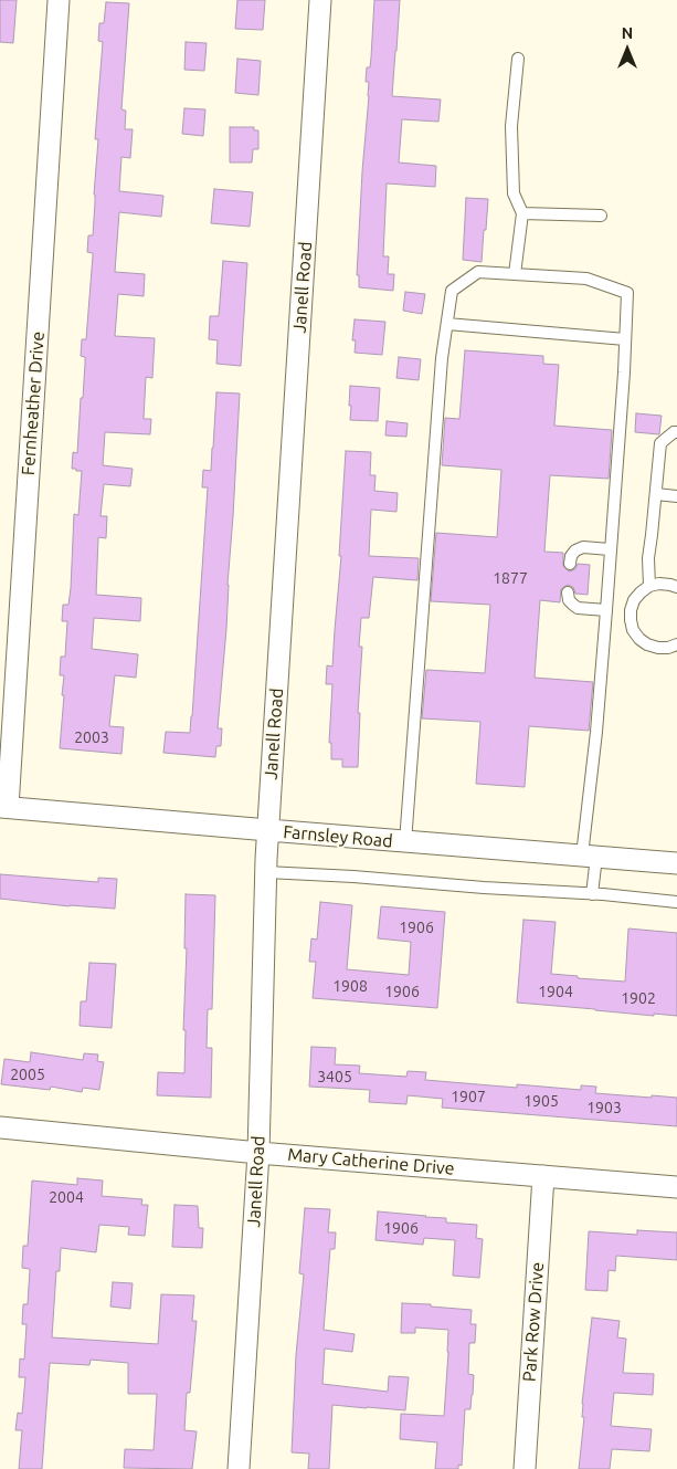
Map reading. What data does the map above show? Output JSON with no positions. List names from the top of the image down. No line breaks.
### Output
{"streets":{"street":["Janell Road","Fernheather Drive","Farnsley Road","Mary Catherine Drive","Park Row Drive"]},"crossings":[["Janell Road","Farnsley Road"],["Janell Road","Mary Catherine Drive"],["Fernheather Drive","Farnsley Road"],["Mary Catherine Drive","Park Row Drive"]],"house_numbers":["1877","2003","1906","1908","1906","1904","1902","2005","3405","1907","1905","1903","2004","1906"],"north":"top"}
